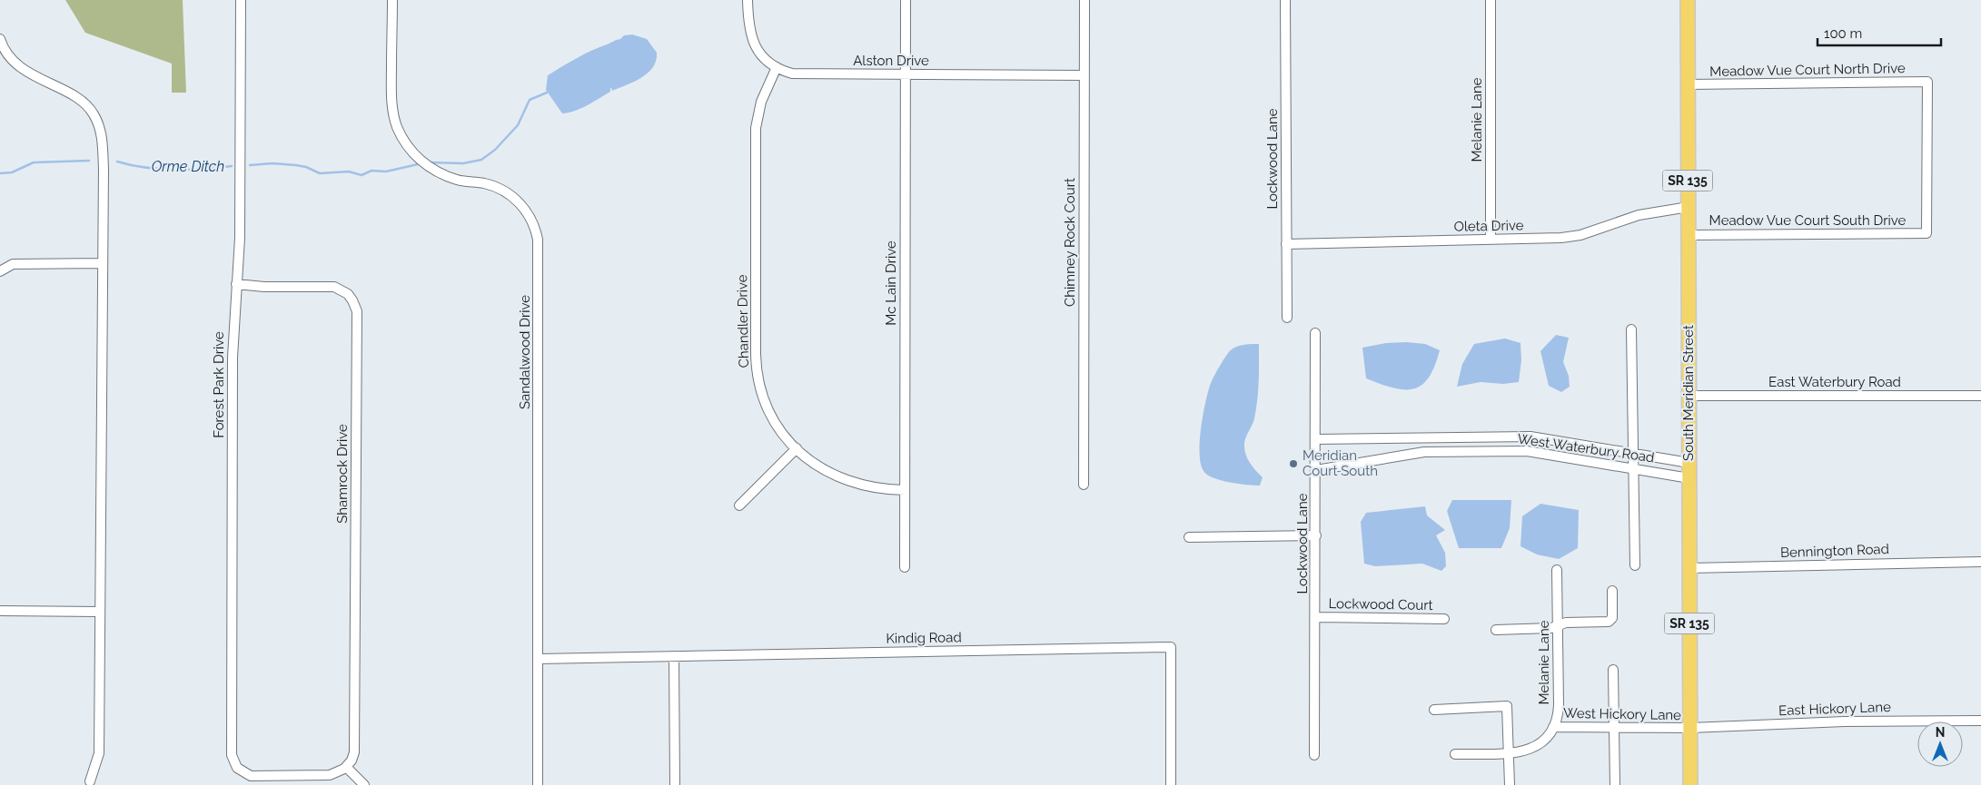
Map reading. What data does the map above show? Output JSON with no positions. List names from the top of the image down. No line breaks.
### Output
{"streets":{"main road":["SR 135","South Meridian Street"],"street":["Alston Drive","Meadow Vue Court North Drive","Melanie Lane","Lockwood Lane","Meadow Vue Court South Drive","Oleta Drive","Chimney Rock Court","Mc Lain Drive","Chandler Drive","Sandalwood Drive","East Waterbury Road","Forest Park Drive","West Waterbury Road","Shamrock Drive","Bennington Road","Lockwood Court","Kindig Road","East Hickory Lane","West Hickory Lane"]},"crossings":[["Alston Drive","Chimney Rock Court"],["Alston Drive","Mc Lain Drive"],["Alston Drive","Chandler Drive"],["Meadow Vue Court North Drive","Meadow Vue Court South Drive"],["Meadow Vue Court North Drive","South Meridian Street"],["Melanie Lane","Oleta Drive"],["Melanie Lane","West Hickory Lane"],["Lockwood Lane","Oleta Drive"],["Lockwood Lane","West Waterbury Road"],["Lockwood Lane","Lockwood Court"],["Meadow Vue Court South Drive","South Meridian Street"],["Oleta Drive","South Meridian Street"],["Mc Lain Drive","Chandler Drive"],["Sandalwood Drive","Kindig Road"],["East Waterbury Road","South Meridian Street"],["Forest Park Drive","Shamrock Drive"],["South Meridian Street","West Waterbury Road"],["South Meridian Street","Bennington Road"],["South Meridian Street","East Hickory Lane"],["South Meridian Street","West Hickory Lane"],["East Hickory Lane","West Hickory Lane"]],"water":["Orme Ditch"],"places":["Meridian Court South"],"scale_bar":"100 m","north":"top"}
